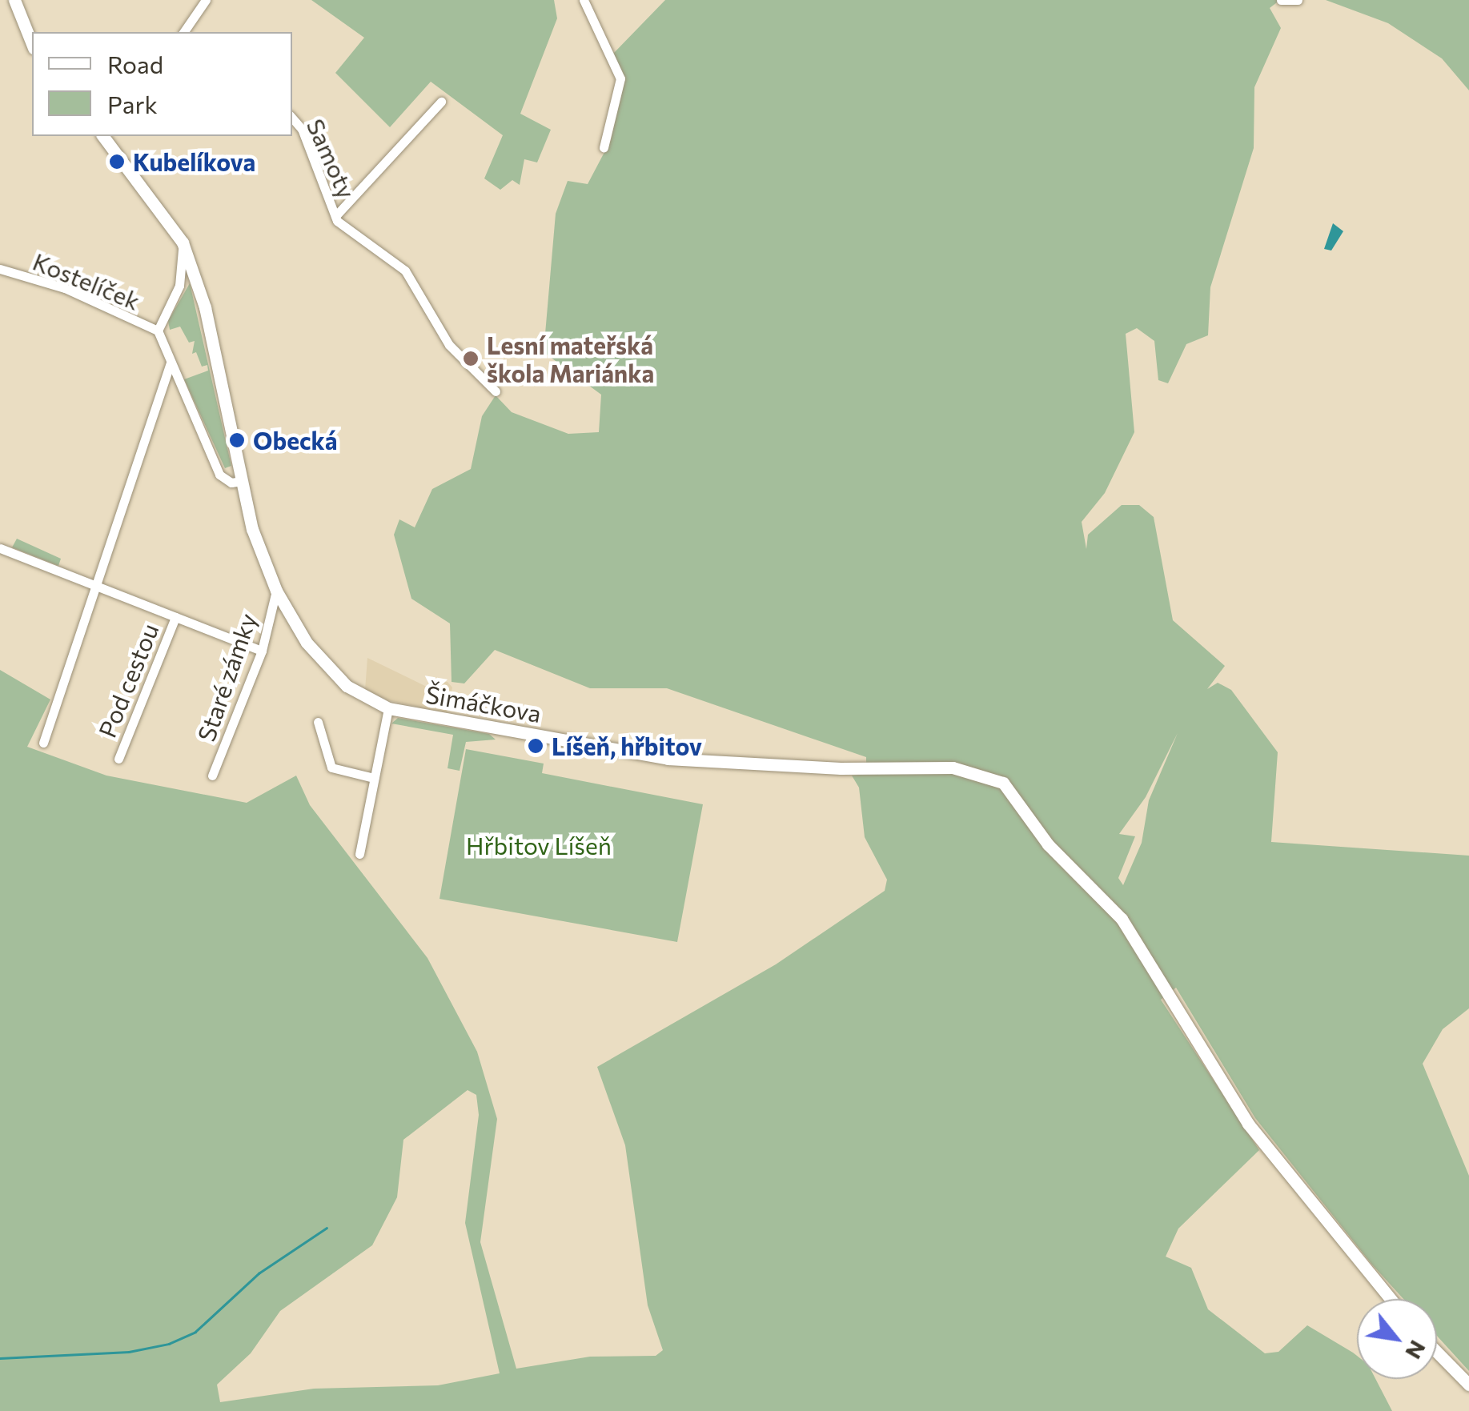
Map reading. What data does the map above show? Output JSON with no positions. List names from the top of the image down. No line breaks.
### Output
{"streets":{"street":["Samoty","Kostelíček","Staré zámky","Pod cestou","Šimáčkova"]},"crossings":[["Staré zámky","Šimáčkova"]],"parks":["Hřbitov Líšeň"],"places":["Kubelíkova","Lesní mateřská škola Mariánka","Obecká","Líšeň, hřbitov"],"legend":["Road","Park"],"north":"bottom right"}
